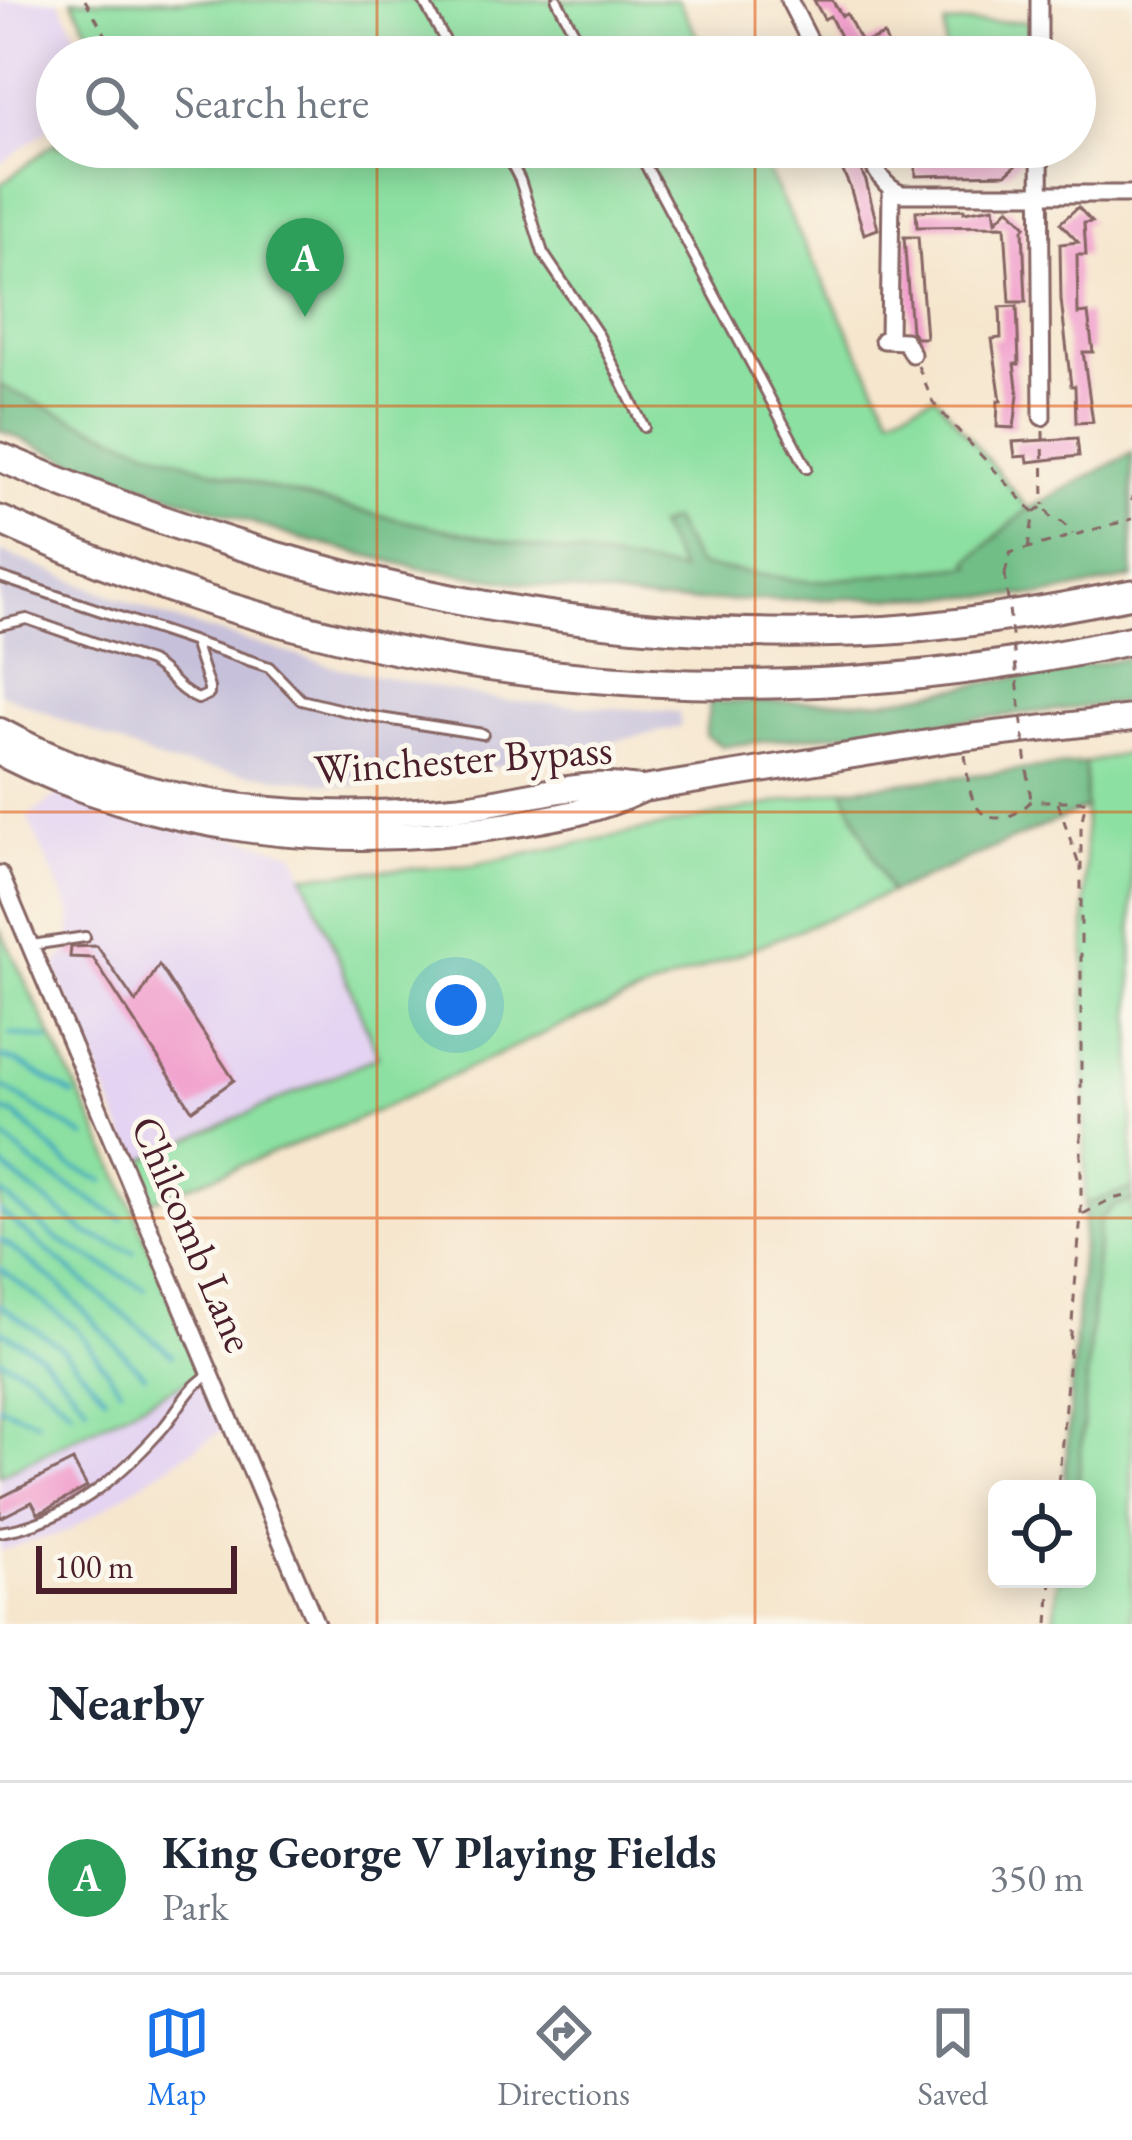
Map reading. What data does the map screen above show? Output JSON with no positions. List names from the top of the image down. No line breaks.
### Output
{"streets":{"highway":["Winchester Bypass"],"street":["Chilcomb Lane"]},"scale_bar":"100 m","page":{"search":"Search here","pins":"A","scale":"100 m","heading":"Nearby","list":[{"mark":"A","name":"King George V Playing Fields","note":"Park","value":"350 m"}],"nav":["Map","Directions","Saved"]}}
